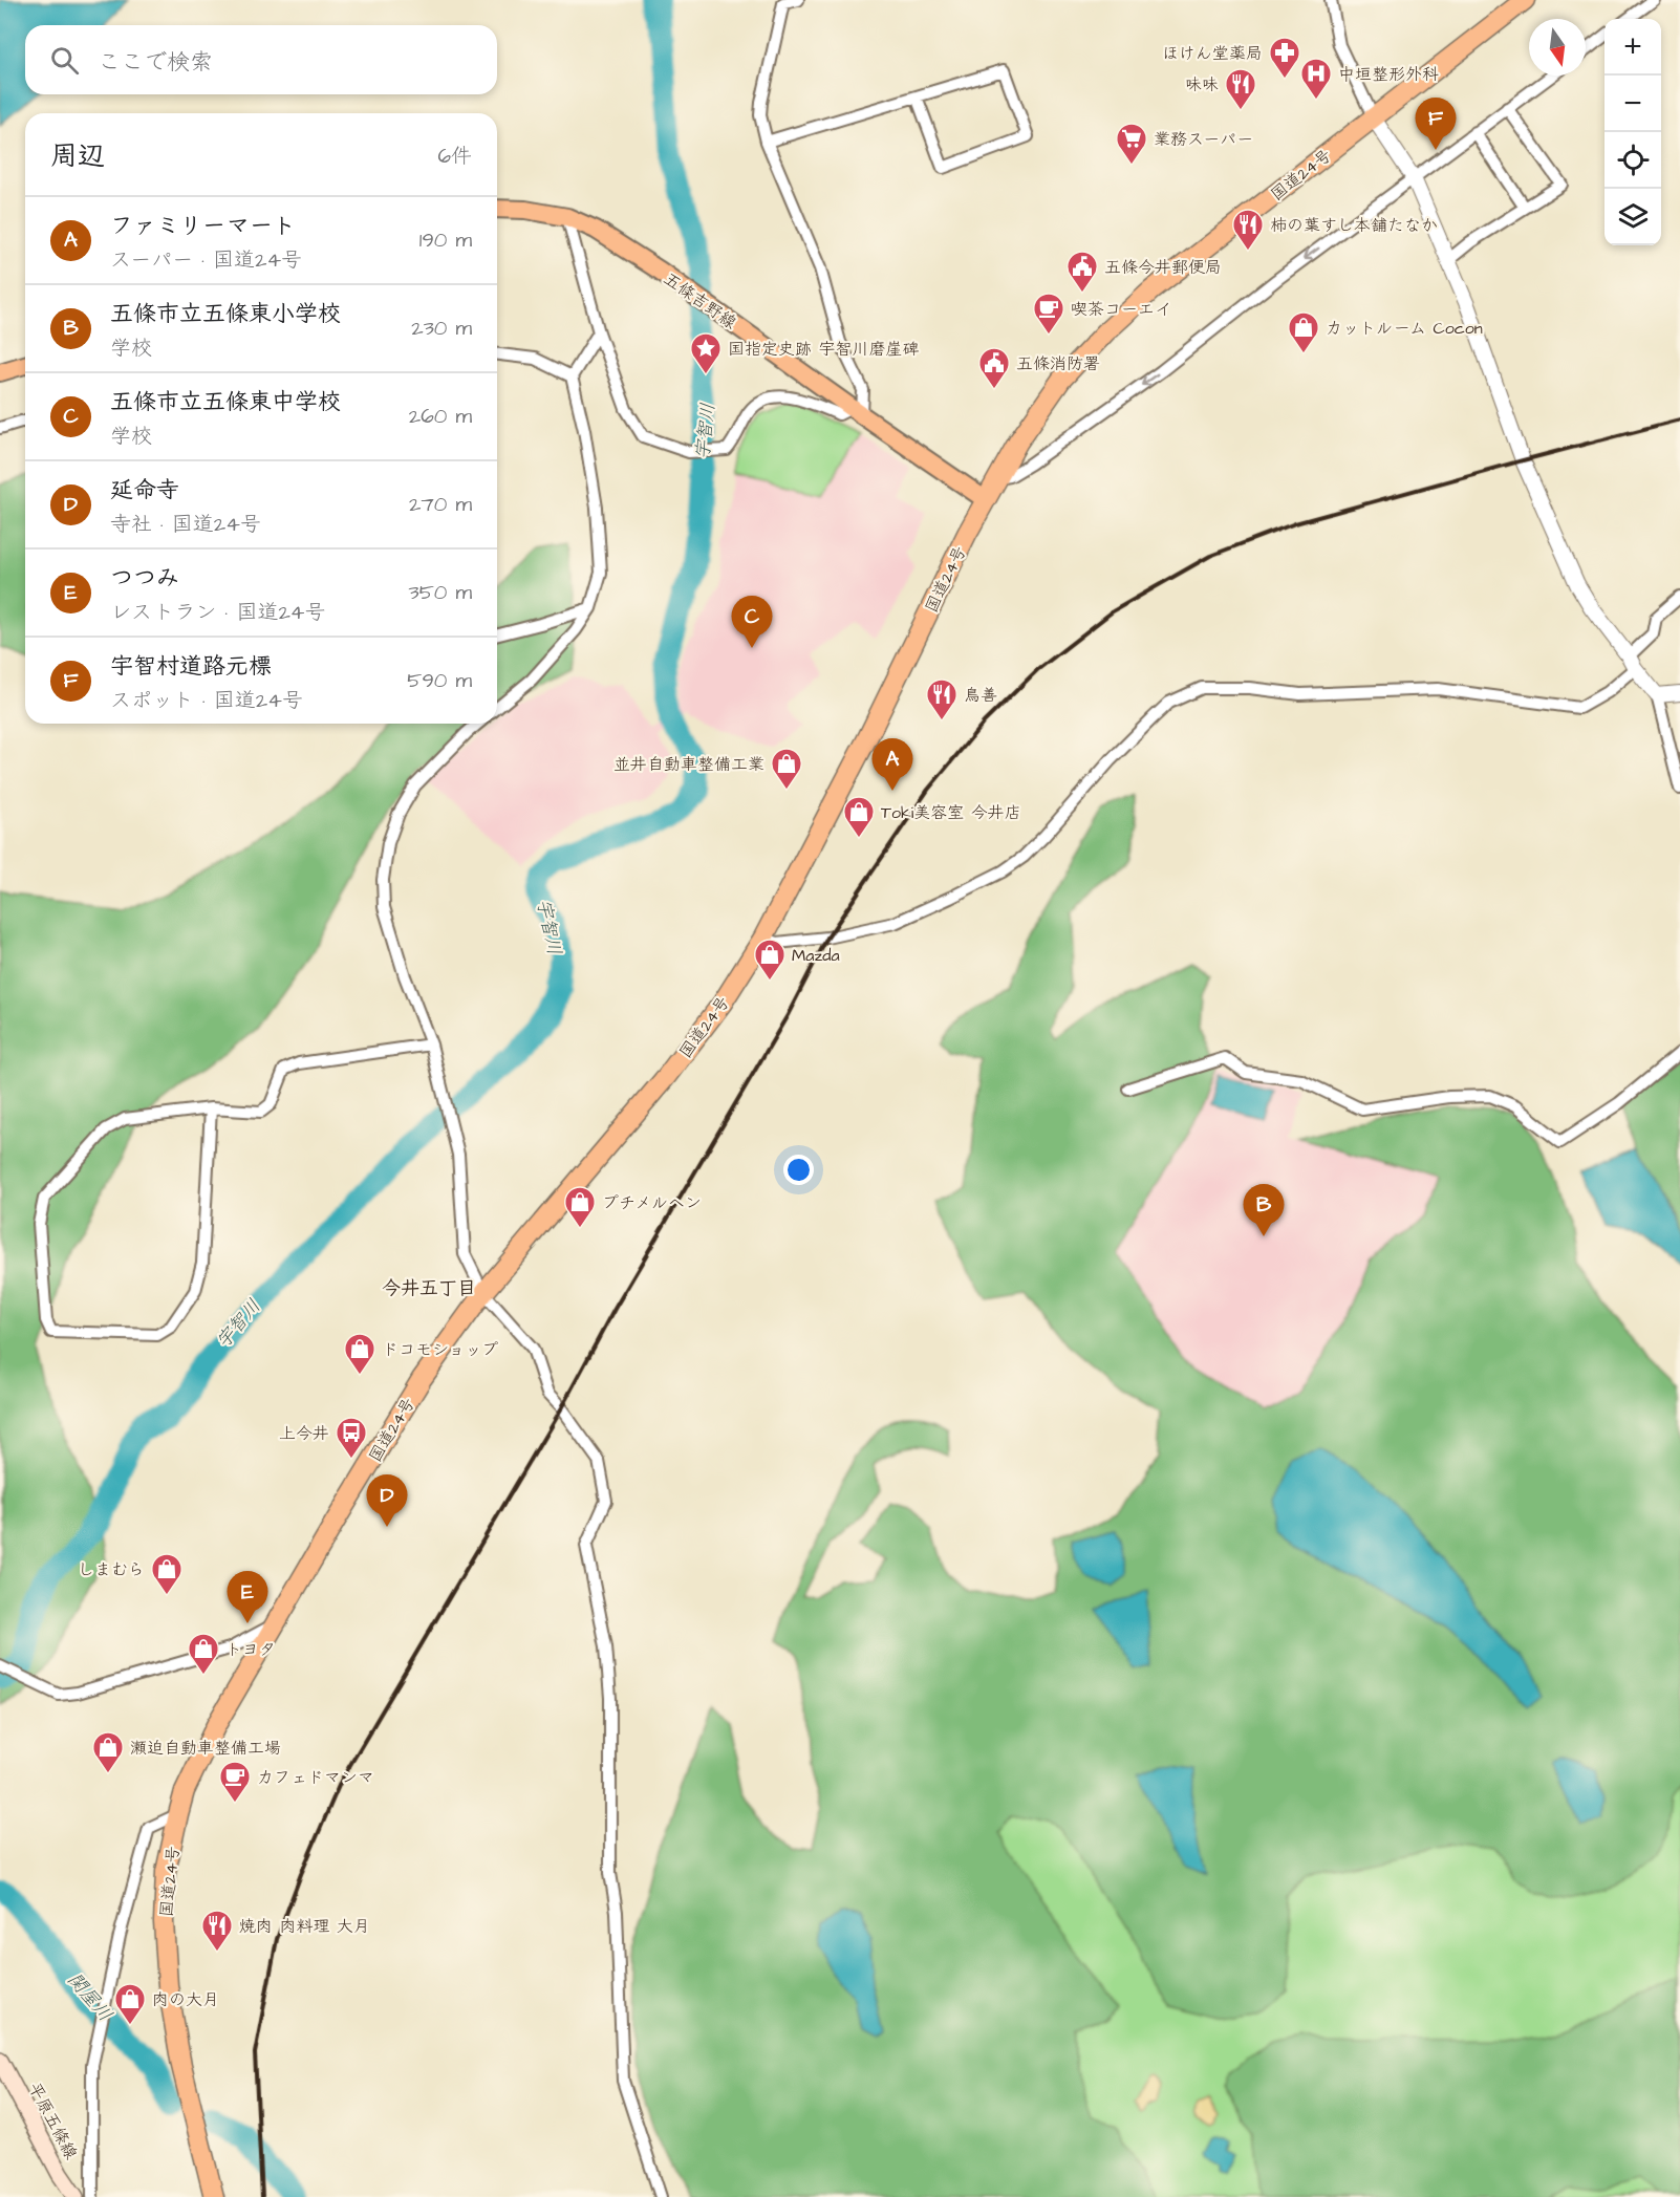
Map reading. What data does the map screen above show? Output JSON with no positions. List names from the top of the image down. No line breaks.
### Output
{"streets":{"highway":["国道24号"],"main road":["五條吉野線","平原五條線"]},"crossings":[["国道24号","五條吉野線"]],"districts":["今井五丁目"],"water":["宇智川","関屋川"],"places":{"pharmacy":["ほけん堂薬局"],"hospital":["中垣整形外科"],"restaurant":["味味","柿の葉すし本舗たなか","鳥善","焼肉 肉料理 大月"],"supermarket":["業務スーパー"],"public building":["五條今井郵便局","五條消防署"],"cafe":["喫茶コーエイ","カフェドマンマ"],"shop":["カットルーム Cocon","並井自動車整備工業","Toki美容室 今井店","Mazda","プチメルヘン","ドコモショップ","しまむら","トヨタ","瀬迫自動車整備工場","肉の大月"],"place":["国指定史跡 宇智川磨崖碑"],"bus stop":["上今井"]},"north":"bottom","page":{"map_buttons":["+","−"],"search":"ここで検索","pins":["F","C","A","B","D","E"],"heading":["周辺","6件"],"list":[{"mark":"A","name":"ファミリーマート","note":"スーパー · 国道24号","value":"190 m"},{"mark":"B","name":"五條市立五條東小学校","note":"学校","value":"230 m"},{"mark":"C","name":"五條市立五條東中学校","note":"学校","value":"260 m"},{"mark":"D","name":"延命寺","note":"寺社 · 国道24号","value":"270 m"},{"mark":"E","name":"つつみ","note":"レストラン · 国道24号","value":"350 m"},{"mark":"F","name":"宇智村道路元標","note":"スポット · 国道24号","value":"590 m"}]}}
